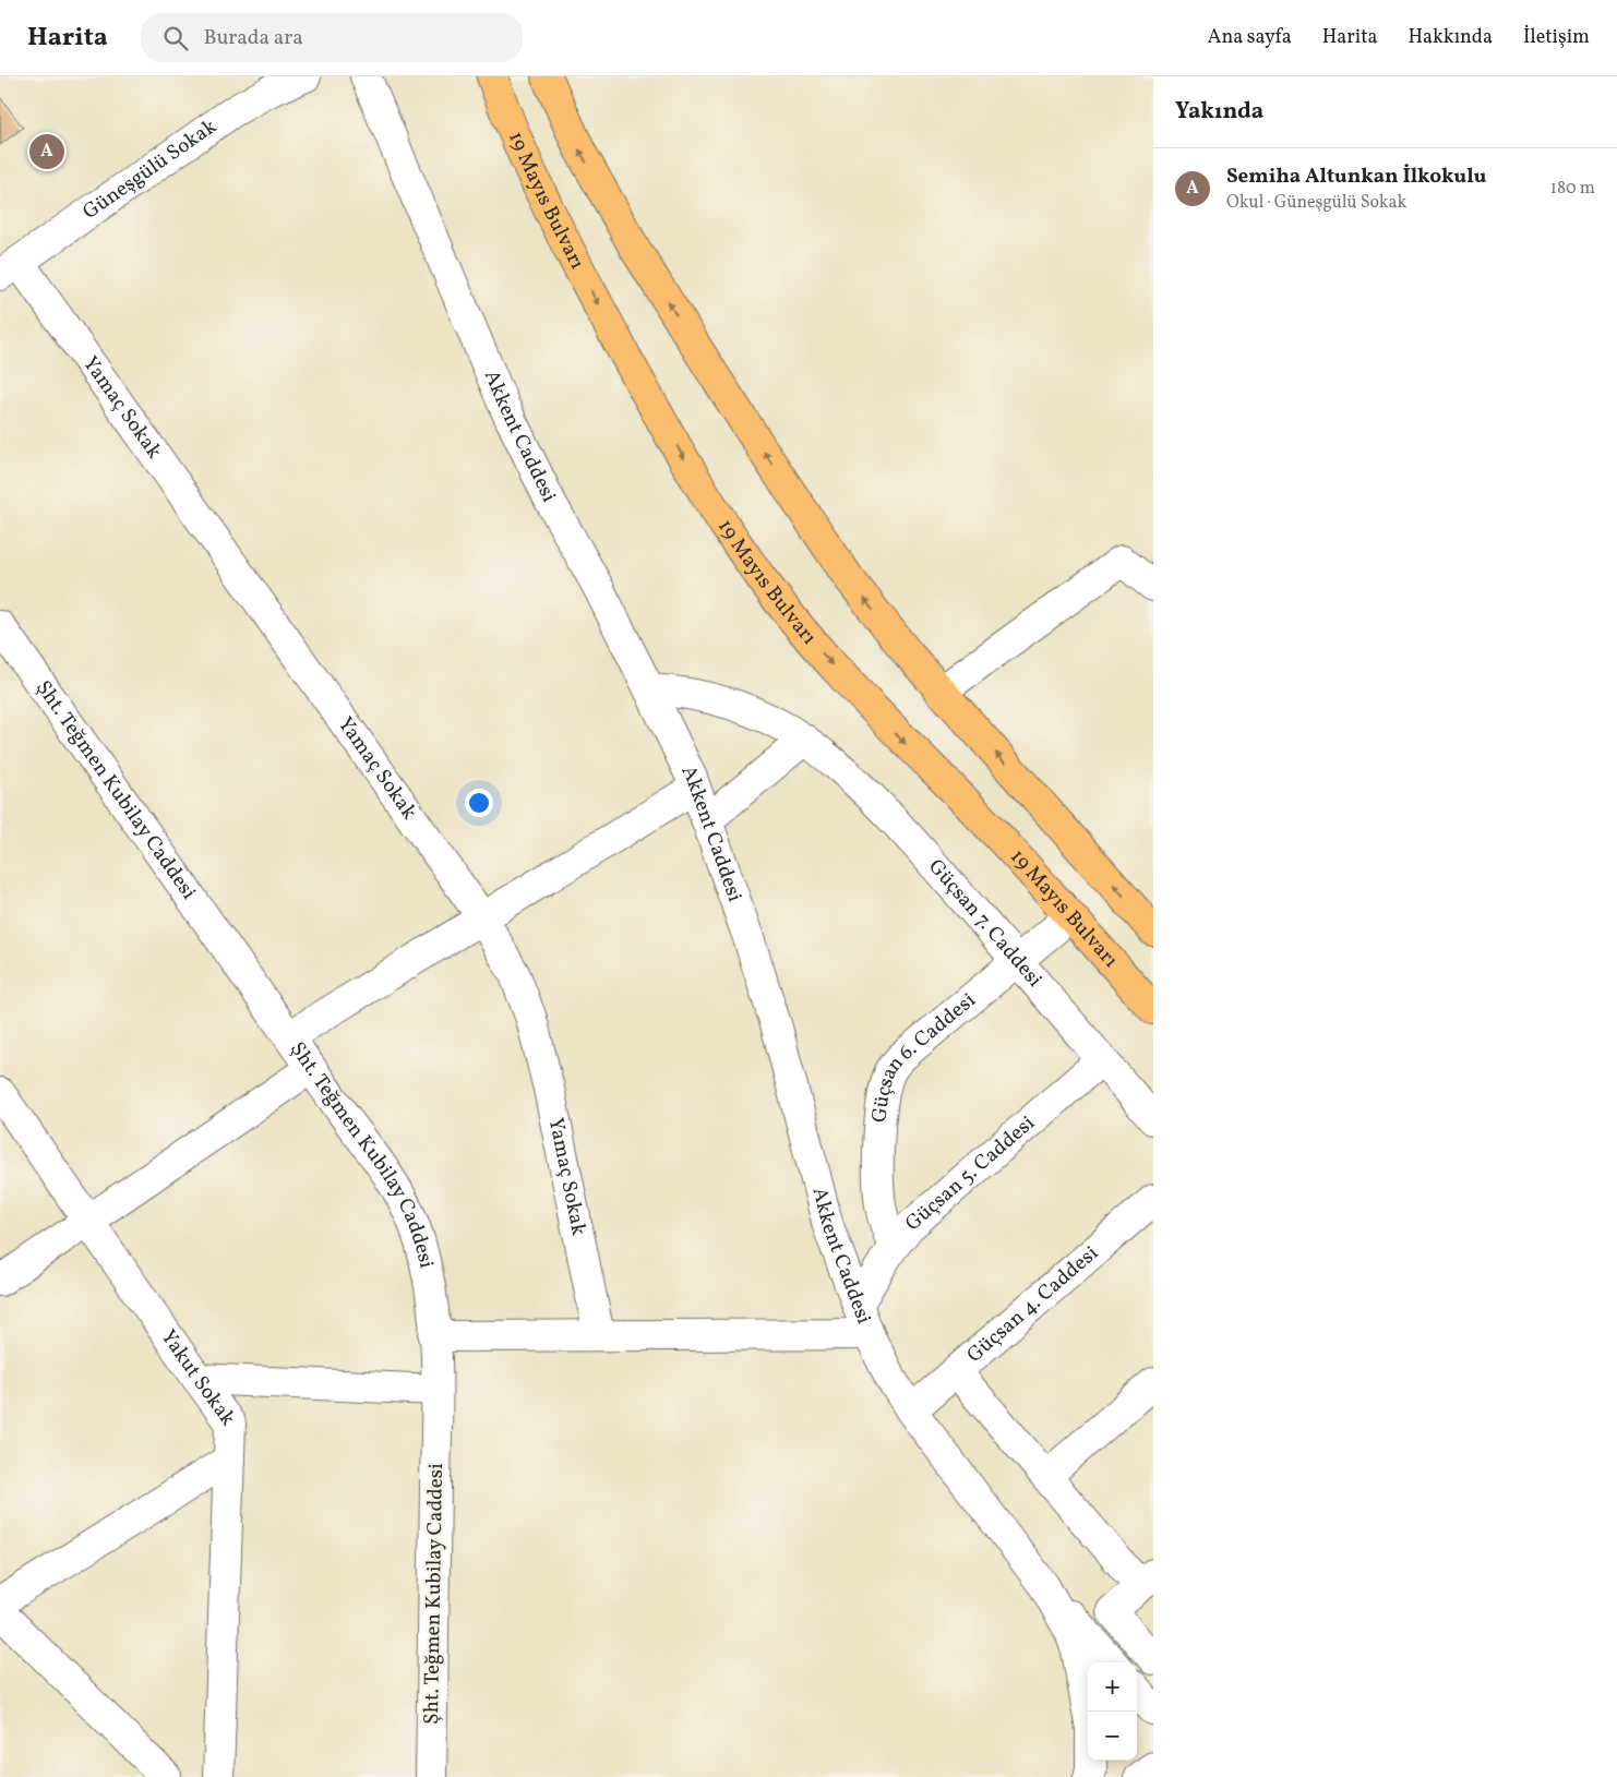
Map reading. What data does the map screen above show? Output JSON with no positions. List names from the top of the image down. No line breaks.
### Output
{"streets":{"highway":["19 Mayıs Bulvarı"],"street":["Güneşgülü Sokak","Yamaç Sokak","Akkent Caddesi","Şht. Teğmen Kubilay Caddesi","Güçsan 7. Caddesi","Güçsan 6. Caddesi","Güçsan 5. Caddesi","Güçsan 4. Caddesi","Yakut Sokak"]},"crossings":[["Güneşgülü Sokak","Yamaç Sokak"],["19 Mayıs Bulvarı","Güçsan 6. Caddesi"],["Akkent Caddesi","Güçsan 7. Caddesi"],["Akkent Caddesi","Güçsan 5. Caddesi"],["Akkent Caddesi","Güçsan 4. Caddesi"],["Güçsan 7. Caddesi","Güçsan 6. Caddesi"],["Güçsan 7. Caddesi","Güçsan 5. Caddesi"],["Güçsan 6. Caddesi","Güçsan 5. Caddesi"]],"page":{"header":"Harita","search":"Burada ara","nav":["Ana sayfa","Harita","Hakkında","İletişim"],"heading":"Yakında","pins":"A","list":[{"mark":"A","name":"Semiha Altunkan İlkokulu","note":"Okul · Güneşgülü Sokak","value":"180 m"}],"map_buttons":["+","−"]}}
